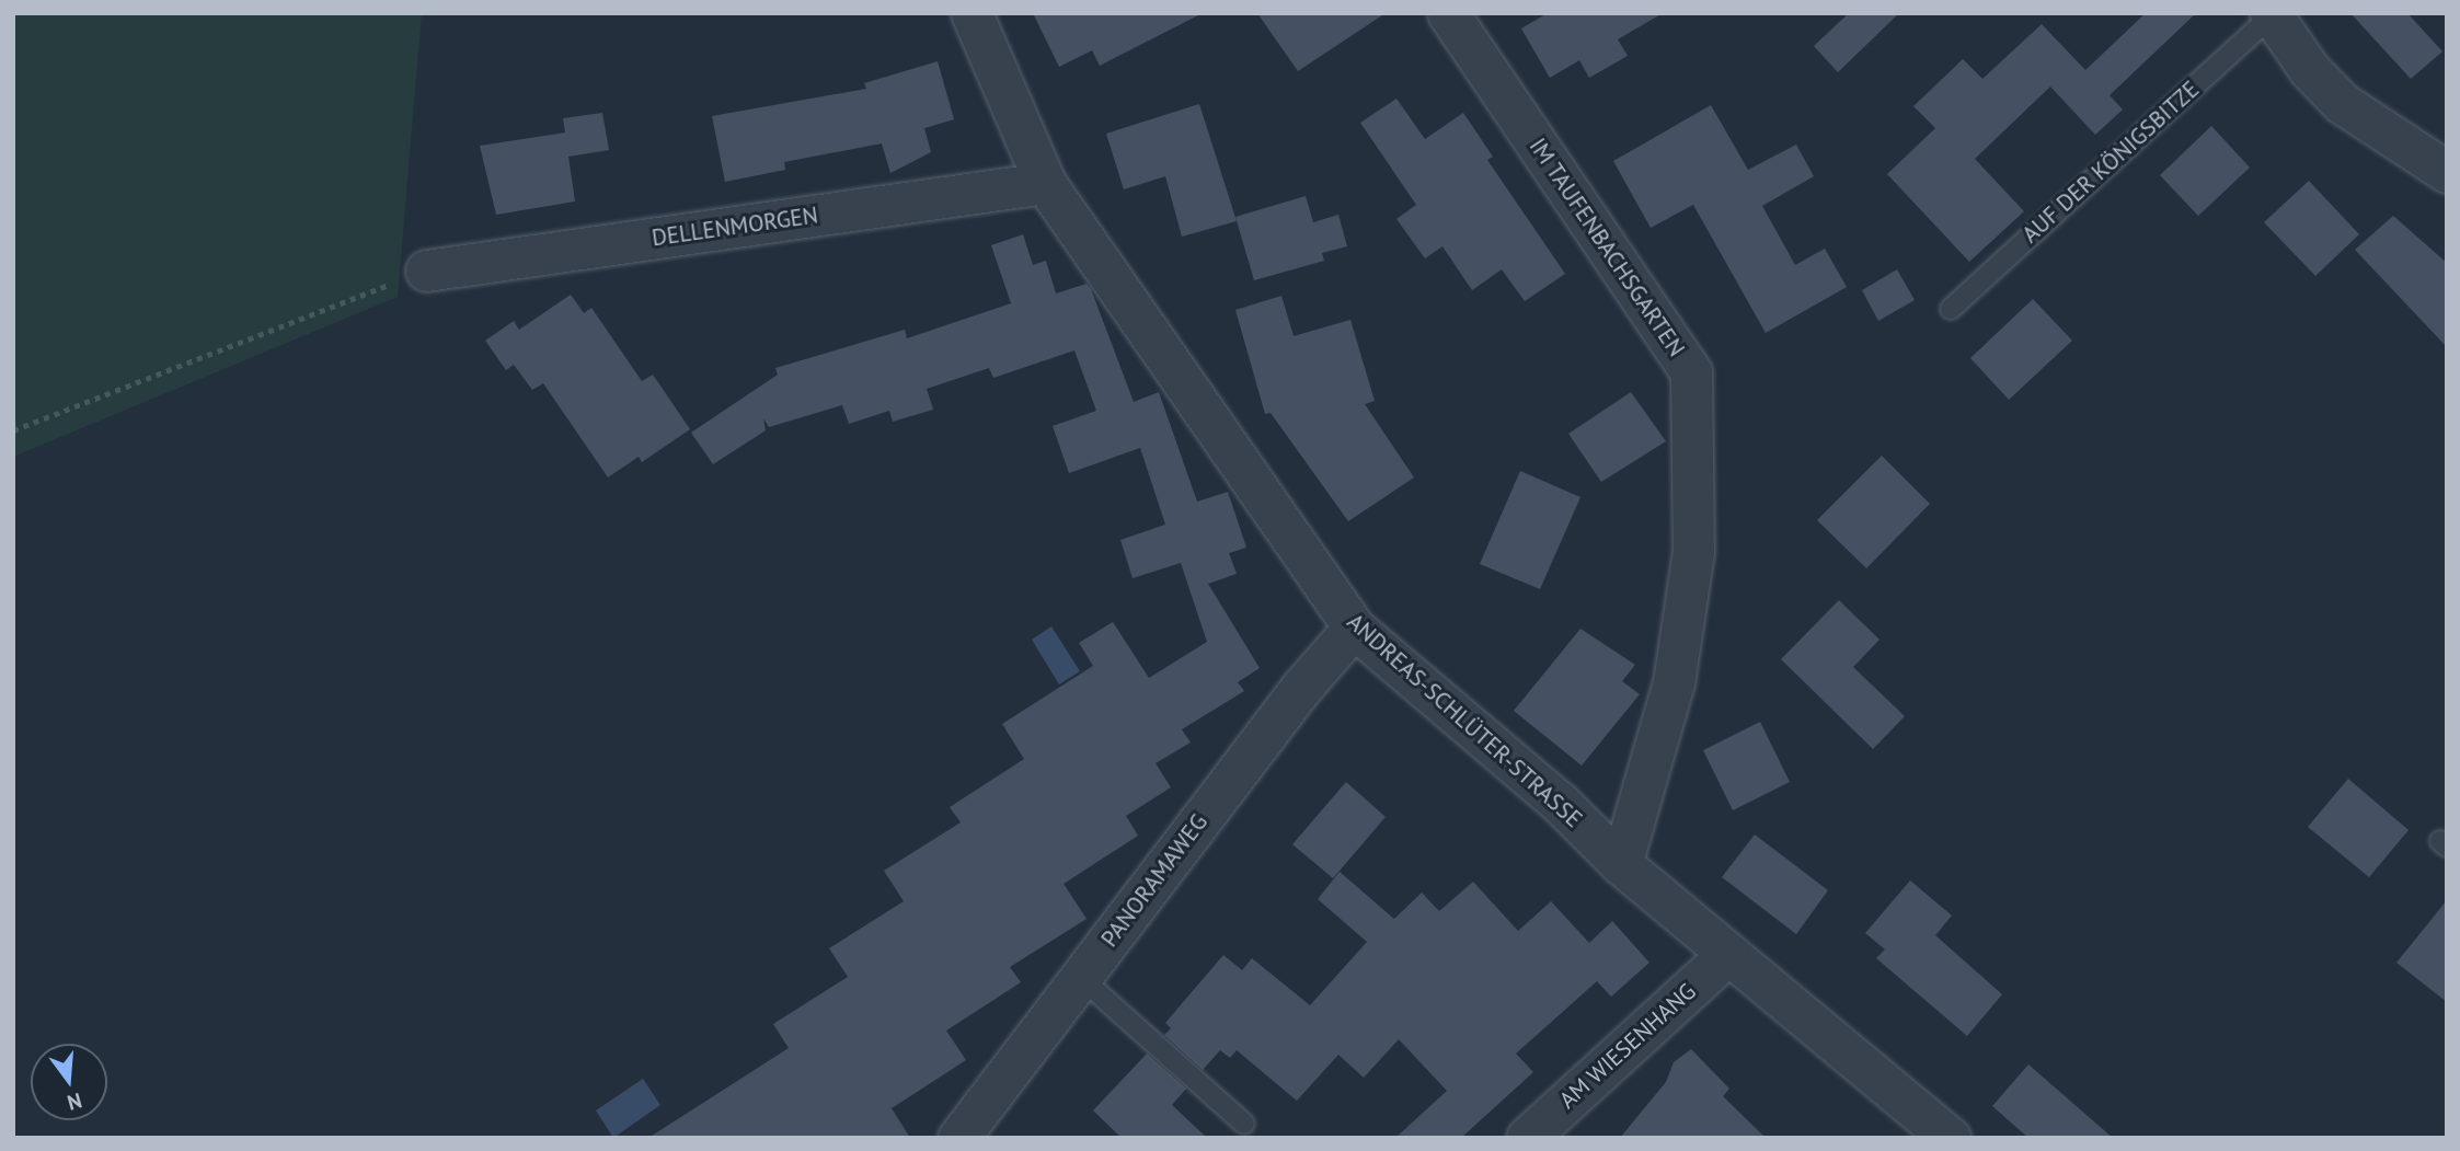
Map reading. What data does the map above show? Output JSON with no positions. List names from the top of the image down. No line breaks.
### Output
{"streets":{"street":["DELLENMORGEN","IM TAUFENBACHSGARTEN","ANDREAS-SCHLÜTER-STRASSE","PANORAMAWEG","AM WIESENHANG"],"lane":["AUF DER KÖNIGSBITZE"]},"crossings":[["DELLENMORGEN","ANDREAS-SCHLÜTER-STRASSE"],["IM TAUFENBACHSGARTEN","ANDREAS-SCHLÜTER-STRASSE"],["ANDREAS-SCHLÜTER-STRASSE","PANORAMAWEG"],["ANDREAS-SCHLÜTER-STRASSE","AM WIESENHANG"]],"north":"bottom"}
